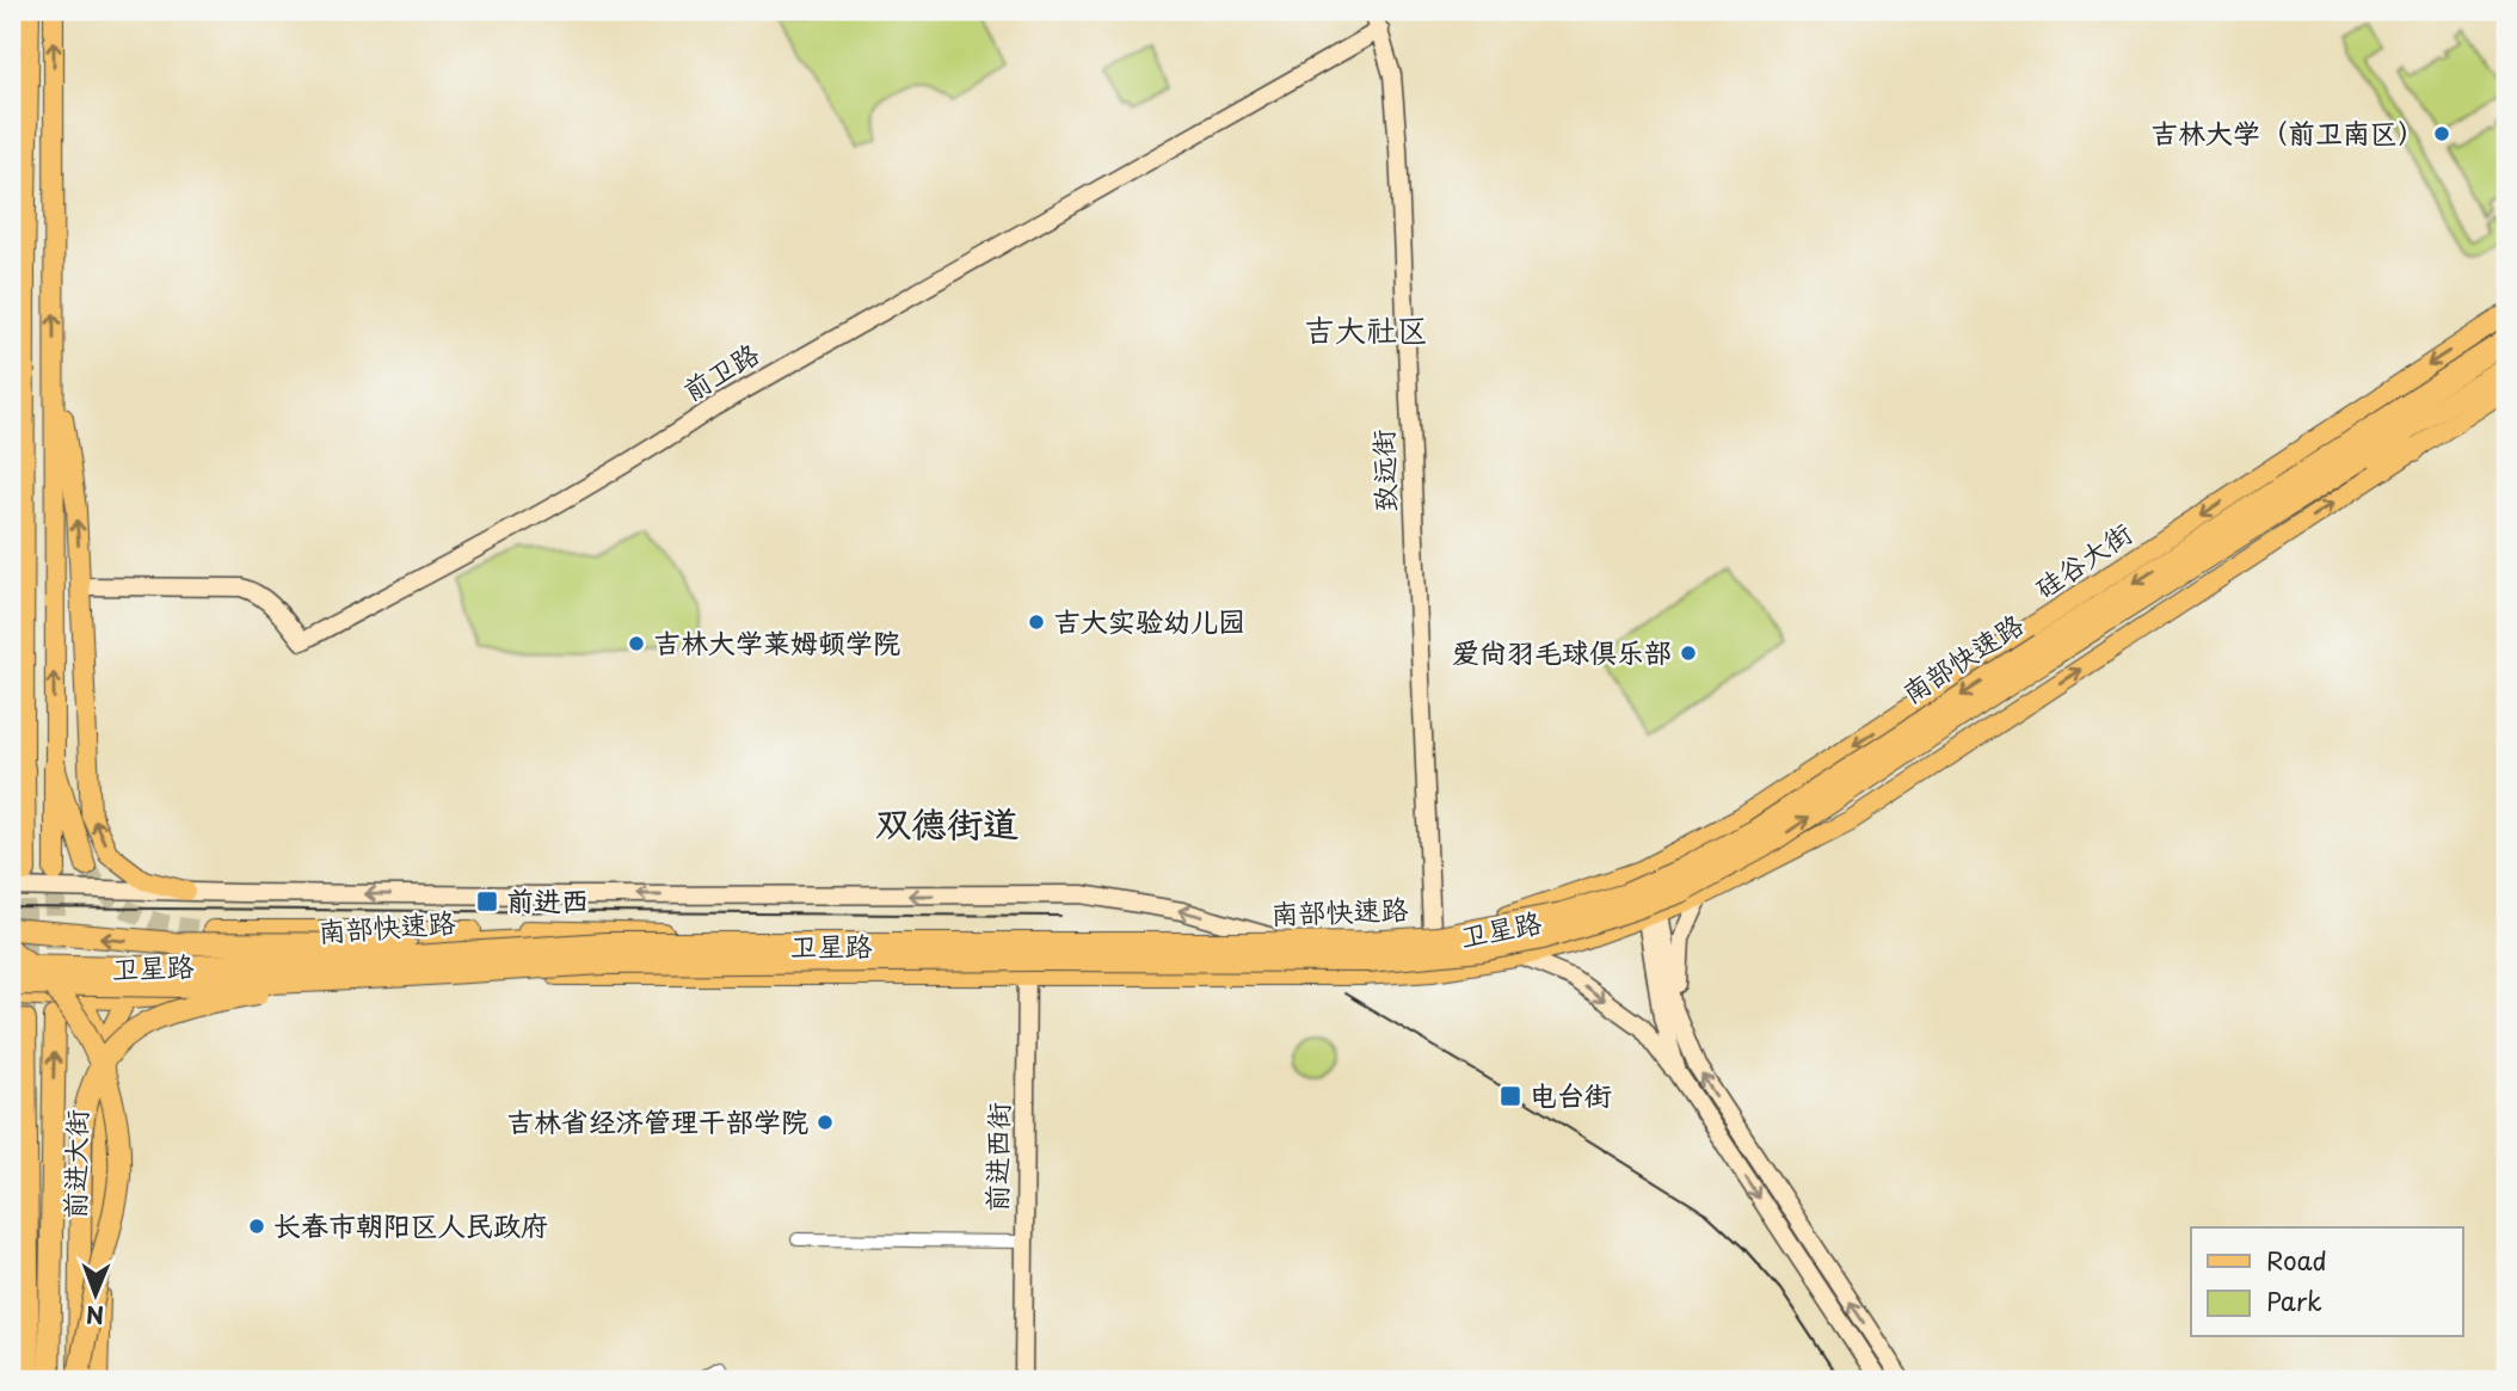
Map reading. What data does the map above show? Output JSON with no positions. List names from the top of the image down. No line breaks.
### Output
{"streets":{"highway":["南部快速路"],"main road":["硅谷大街","卫星路","前进大街"],"street":["前卫路","致远街","前进西街"]},"crossings":[["前卫路","致远街"],["致远街","卫星路"],["硅谷大街","卫星路"],["卫星路","前进西街"],["卫星路","前进大街"]],"districts":["吉大社区","双德街道"],"places":{"other":["吉林大学（前卫南区）","吉大实验幼儿园","吉林大学莱姆顿学院","爱尚羽毛球俱乐部","吉林省经济管理干部学院","长春市朝阳区人民政府"],"transit":["前进西","电台街"]},"legend":["Road","Park"],"north":"bottom"}
